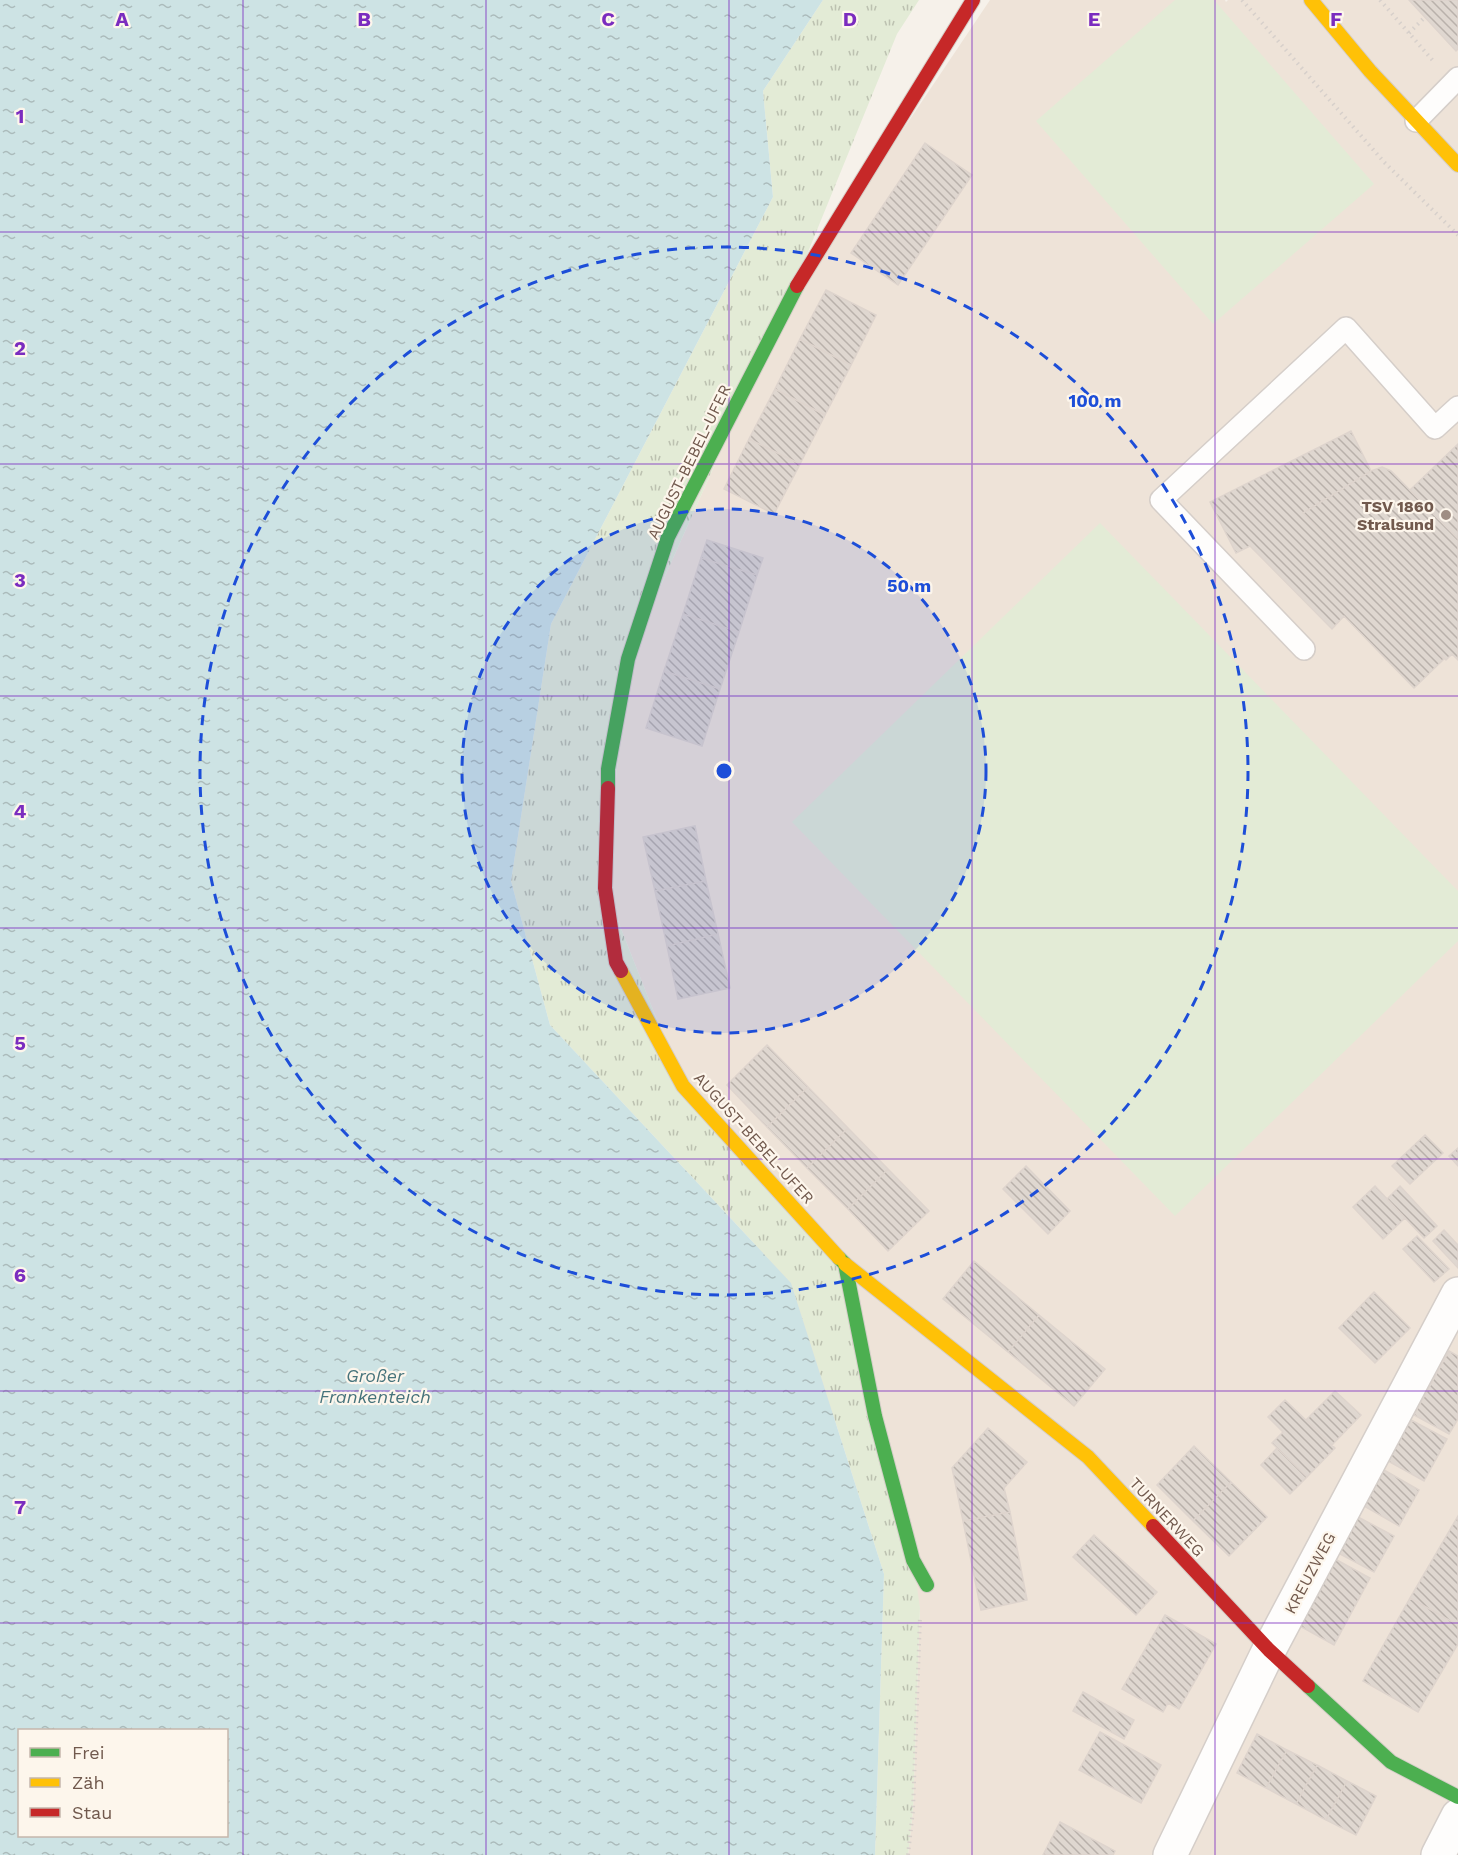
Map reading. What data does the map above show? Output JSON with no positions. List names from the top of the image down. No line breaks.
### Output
{"streets":{"street":["AUGUST-BEBEL-UFER","TURNERWEG","KREUZWEG"]},"crossings":[["AUGUST-BEBEL-UFER","TURNERWEG"],["TURNERWEG","KREUZWEG"]],"water":["Großer Frankenteich"],"places":["TSV 1860 Stralsund"],"legend":["Frei","Zäh","Stau"],"grid":{"columns":["A","B","C","D","E","F"],"rows":["1","2","3","4","5","6","7"]},"rings":["100 m","50 m"]}
